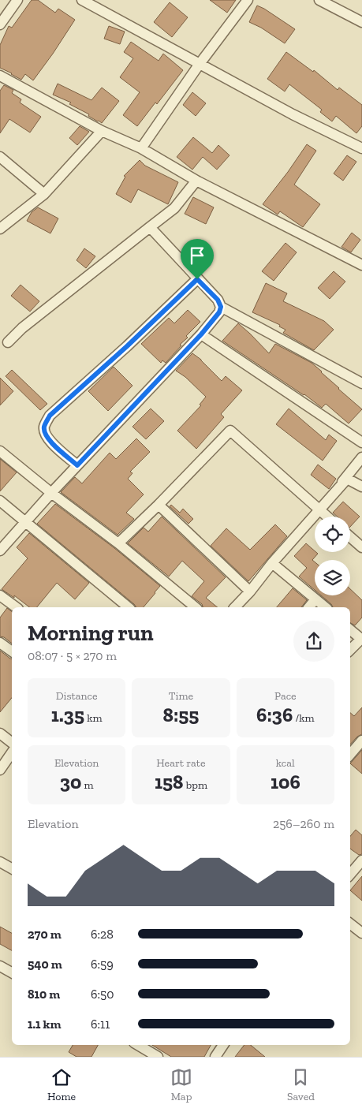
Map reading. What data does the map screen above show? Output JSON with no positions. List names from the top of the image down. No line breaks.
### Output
{"page":{"heading":["Morning run","08:07 · 5 × 270 m"],"stats":[["Distance","1.35 km"],["Time","8:55"],["Pace","6:36 /km"],["Elevation","30 m"],["Heart rate","158 bpm"],["kcal","106"]],"chart":["Elevation","256–260 m"],"list":[{"name":"270 m","note":"6:28"},{"name":"540 m","note":"6:59"},{"name":"810 m","note":"6:50"},{"name":"1.1 km","note":"6:11"}],"tabs":["Home","Map","Saved"]}}
